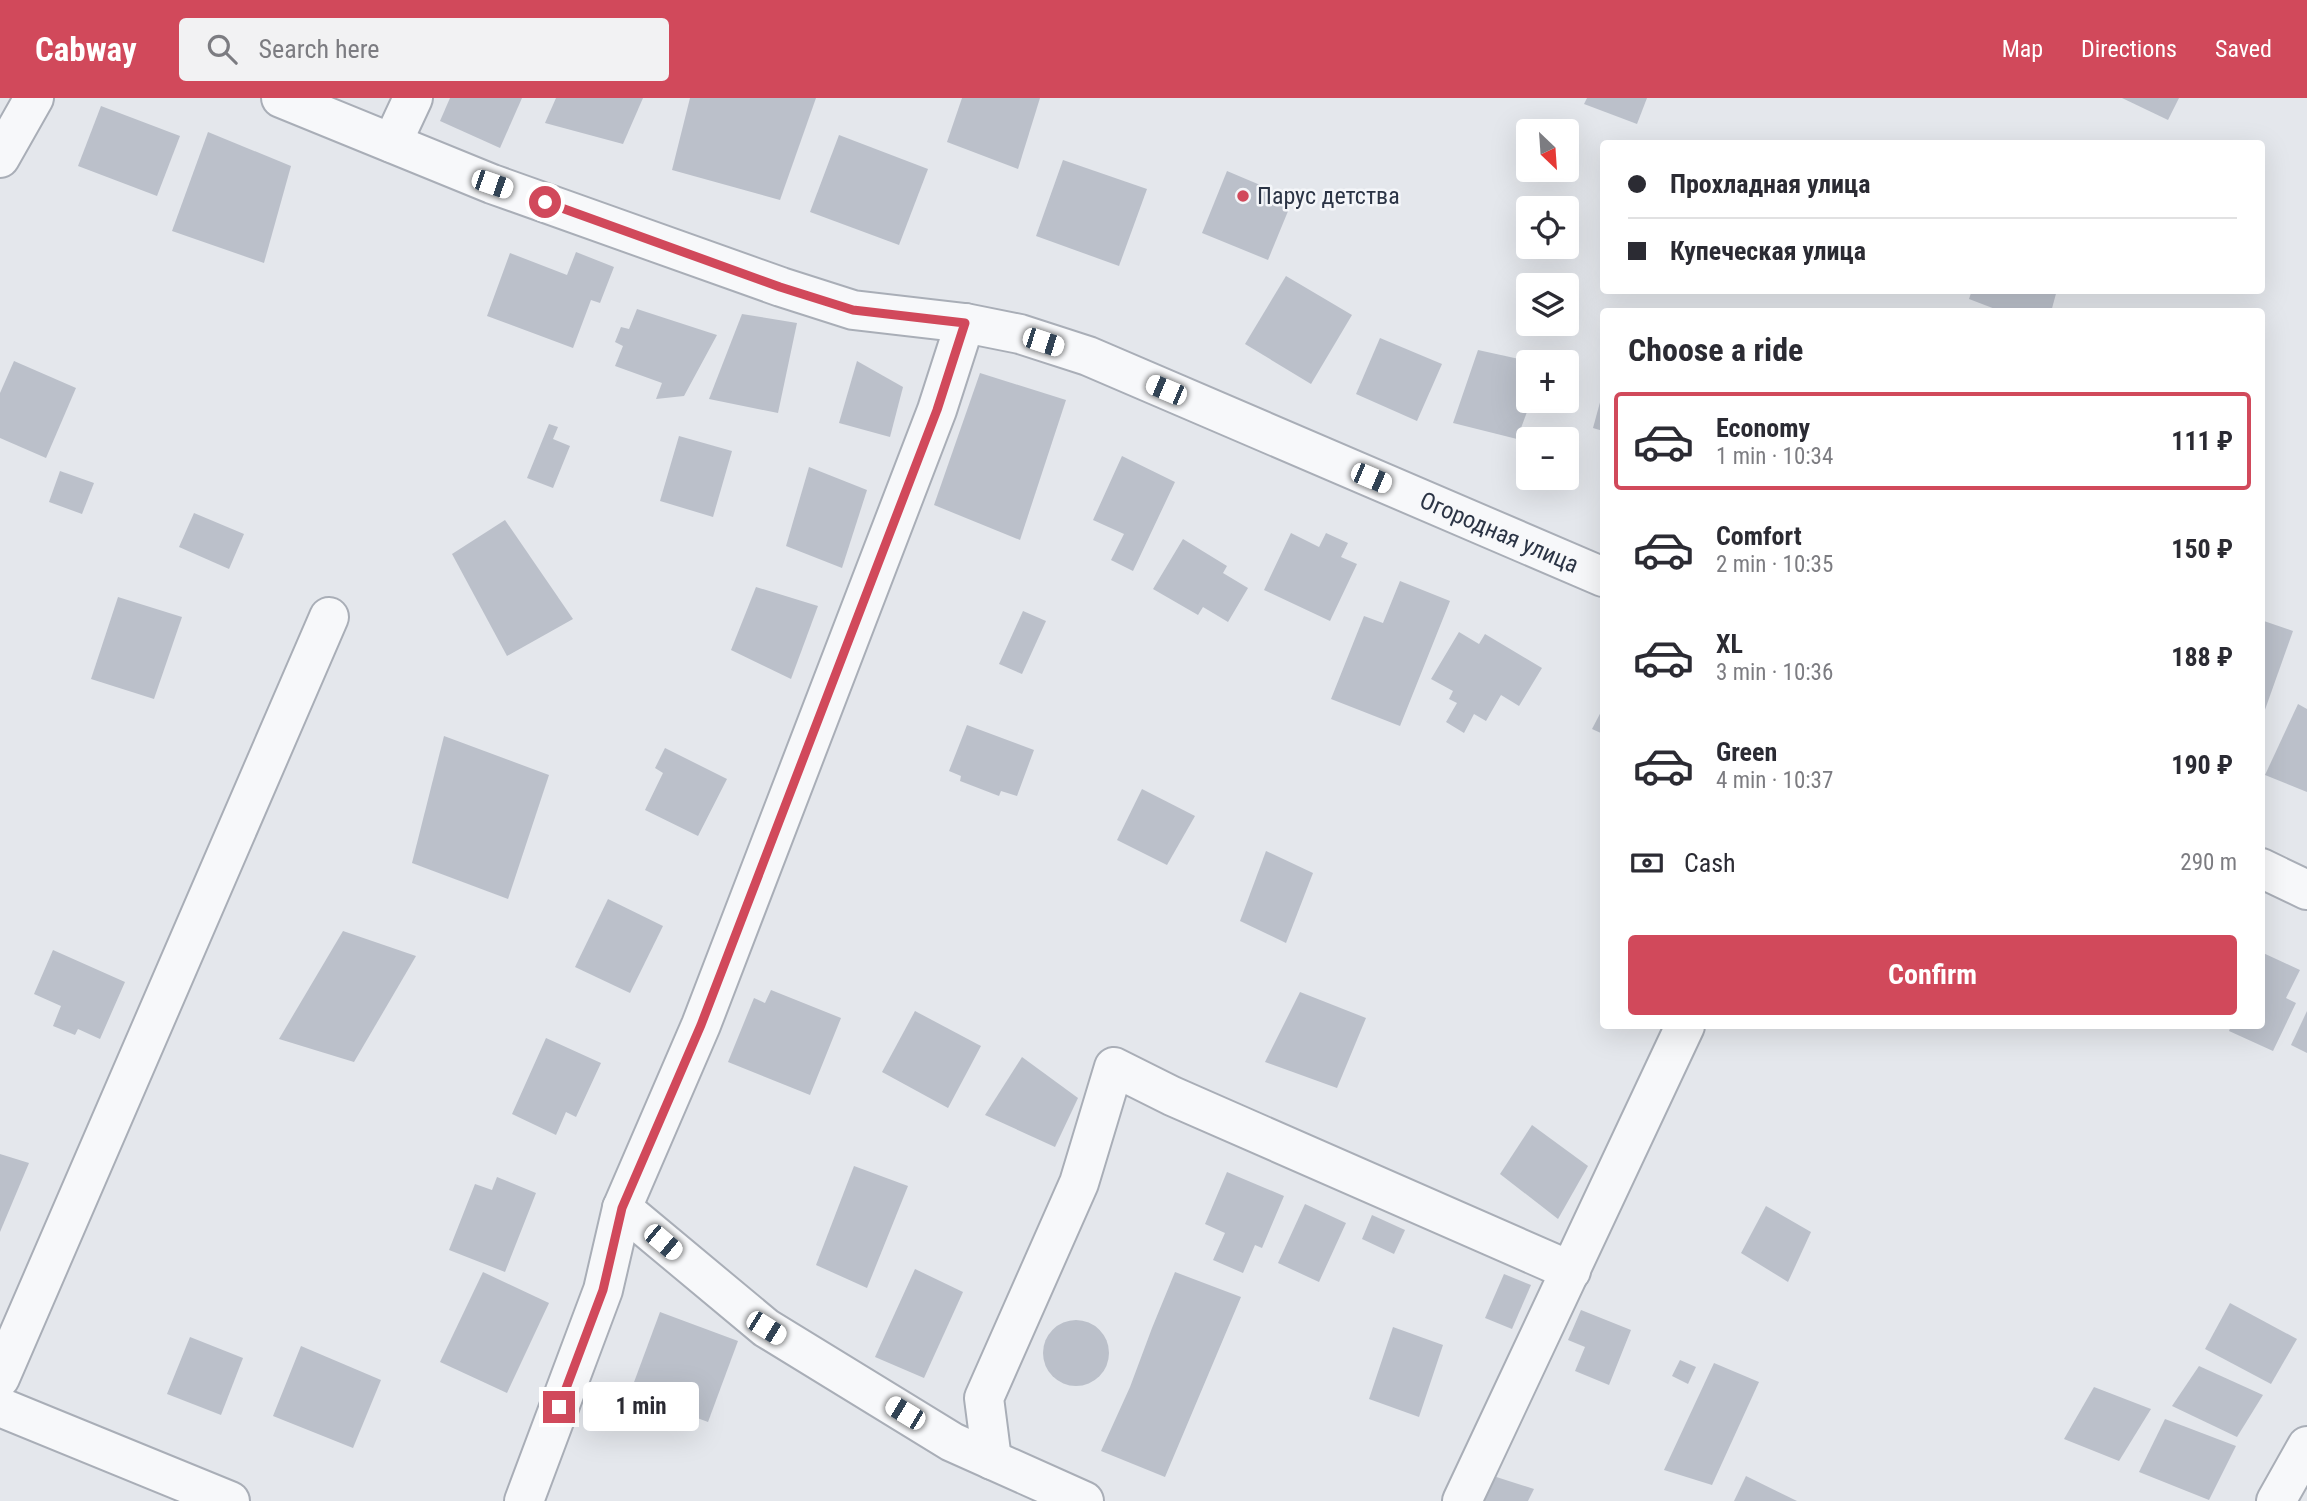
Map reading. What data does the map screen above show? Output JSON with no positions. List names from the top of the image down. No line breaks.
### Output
{"streets":{"street":["Огородная улица"]},"places":["Парус детства"],"north":"bottom right","page":{"header":"Cabway","search":"Search here","nav":["Map","Directions","Saved"],"map_buttons":["+","−"],"banner":["Прохладная улица","Купеческая улица"],"heading":"Choose a ride","list":[{"name":"Economy","note":"1 min · 10:34","value":"111 ₽"},{"name":"Comfort","note":"2 min · 10:35","value":"150 ₽"},{"name":"XL","note":"3 min · 10:36","value":"188 ₽"},{"name":"Green","note":"4 min · 10:37","value":"190 ₽"}],"pay":["Cash","290 m"],"buttons":"Confirm","bubble":"1 min"}}
